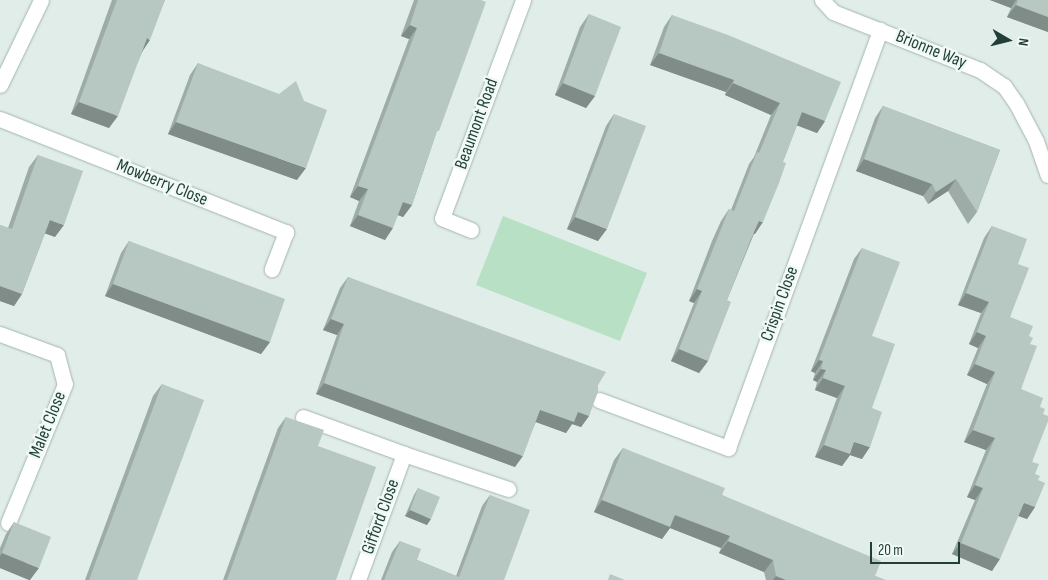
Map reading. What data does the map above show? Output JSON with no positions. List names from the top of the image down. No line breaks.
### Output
{"streets":{"street":["Brionne Way","Beaumont Road","Mowberry Close","Crispin Close","Malet Close","Gifford Close"]},"crossings":[["Brionne Way","Crispin Close"]],"scale_bar":"20 m","north":"right"}
